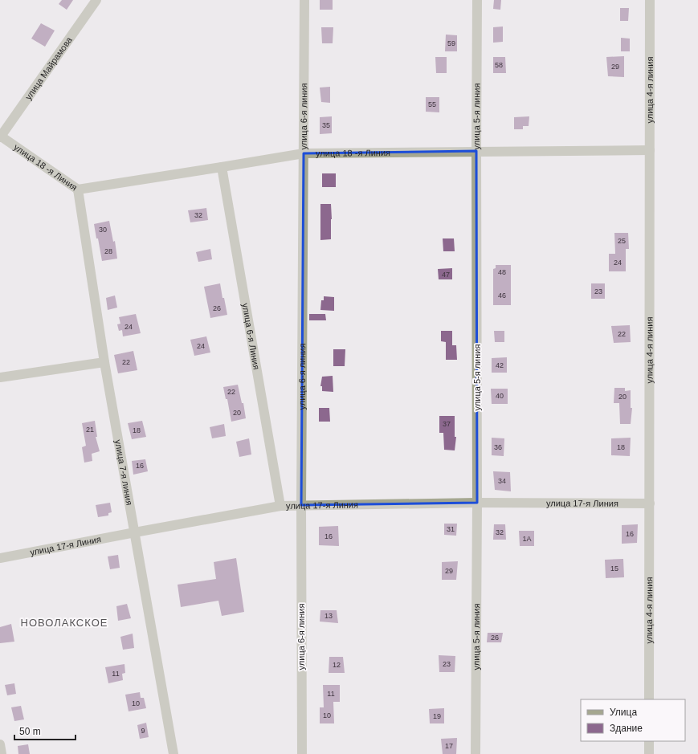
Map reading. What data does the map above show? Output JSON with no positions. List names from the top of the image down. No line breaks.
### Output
{"streets":{"street":["улица Майрамова","улица 4-я линия","улица 6-я линия","улица 5-я линия","улица 18 -я Линия","улица 6-я Линия","улица 7-я линия","улица 17-я Линия"]},"crossings":[["улица Майрамова","улица 18 -я Линия"],["улица 4-я линия","улица 18 -я Линия"],["улица 4-я линия","улица 17-я Линия"],["улица 6-я линия","улица 18 -я Линия"],["улица 6-я линия","улица 17-я Линия"],["улица 5-я линия","улица 18 -я Линия"],["улица 5-я линия","улица 17-я Линия"],["улица 18 -я Линия","улица 6-я Линия"],["улица 18 -я Линия","улица 7-я линия"],["улица 6-я Линия","улица 17-я Линия"],["улица 7-я линия","улица 17-я Линия"]],"districts":["НОВОЛАКСКОЕ"],"house_numbers":["59","58","29","55","35","32","30","25","28","24","48","47","23","46","26","24","22","24","22","42","22","40","20","20","37","21","18","36","18","16","34","31","32","16","16","1А","15","29","13","26","23","12","11","11","10","10","19","9","17"],"legend":["Улица","Здание"],"scale_bar":"50 m"}
